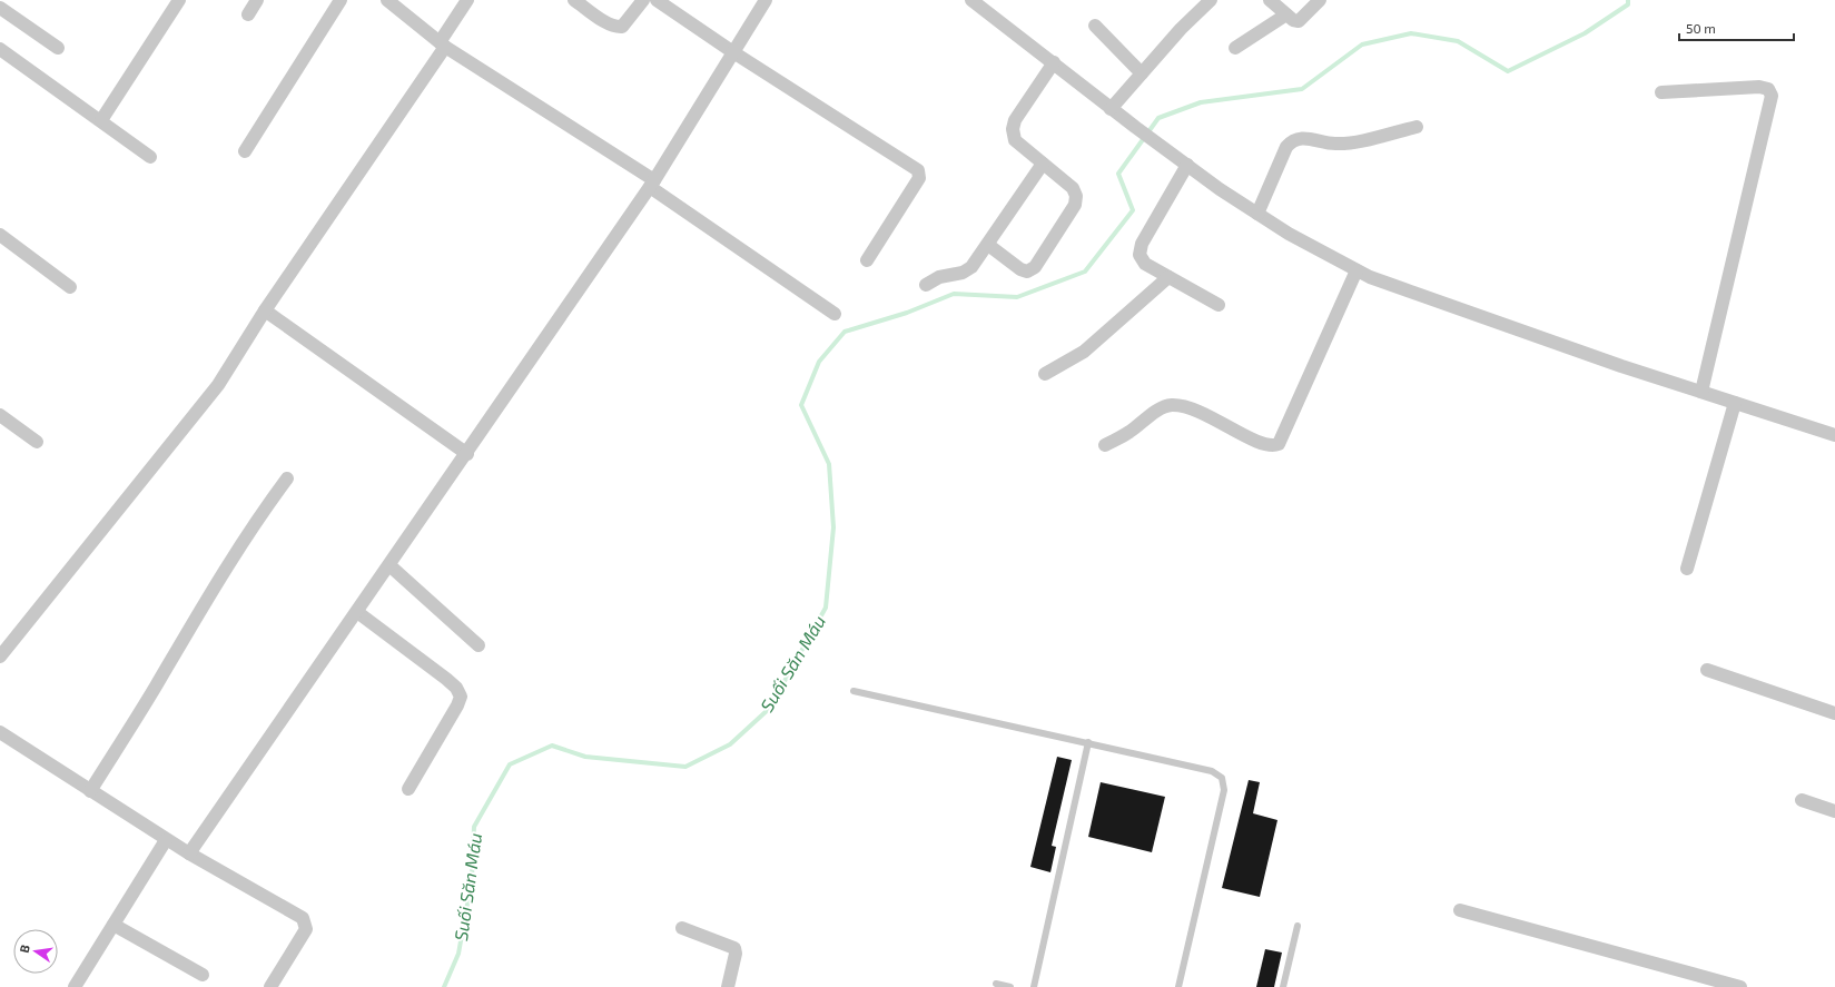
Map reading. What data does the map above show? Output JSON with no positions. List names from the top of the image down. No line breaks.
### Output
{"water":["Suối Săn Máu"],"scale_bar":"50 m","north":"left"}
